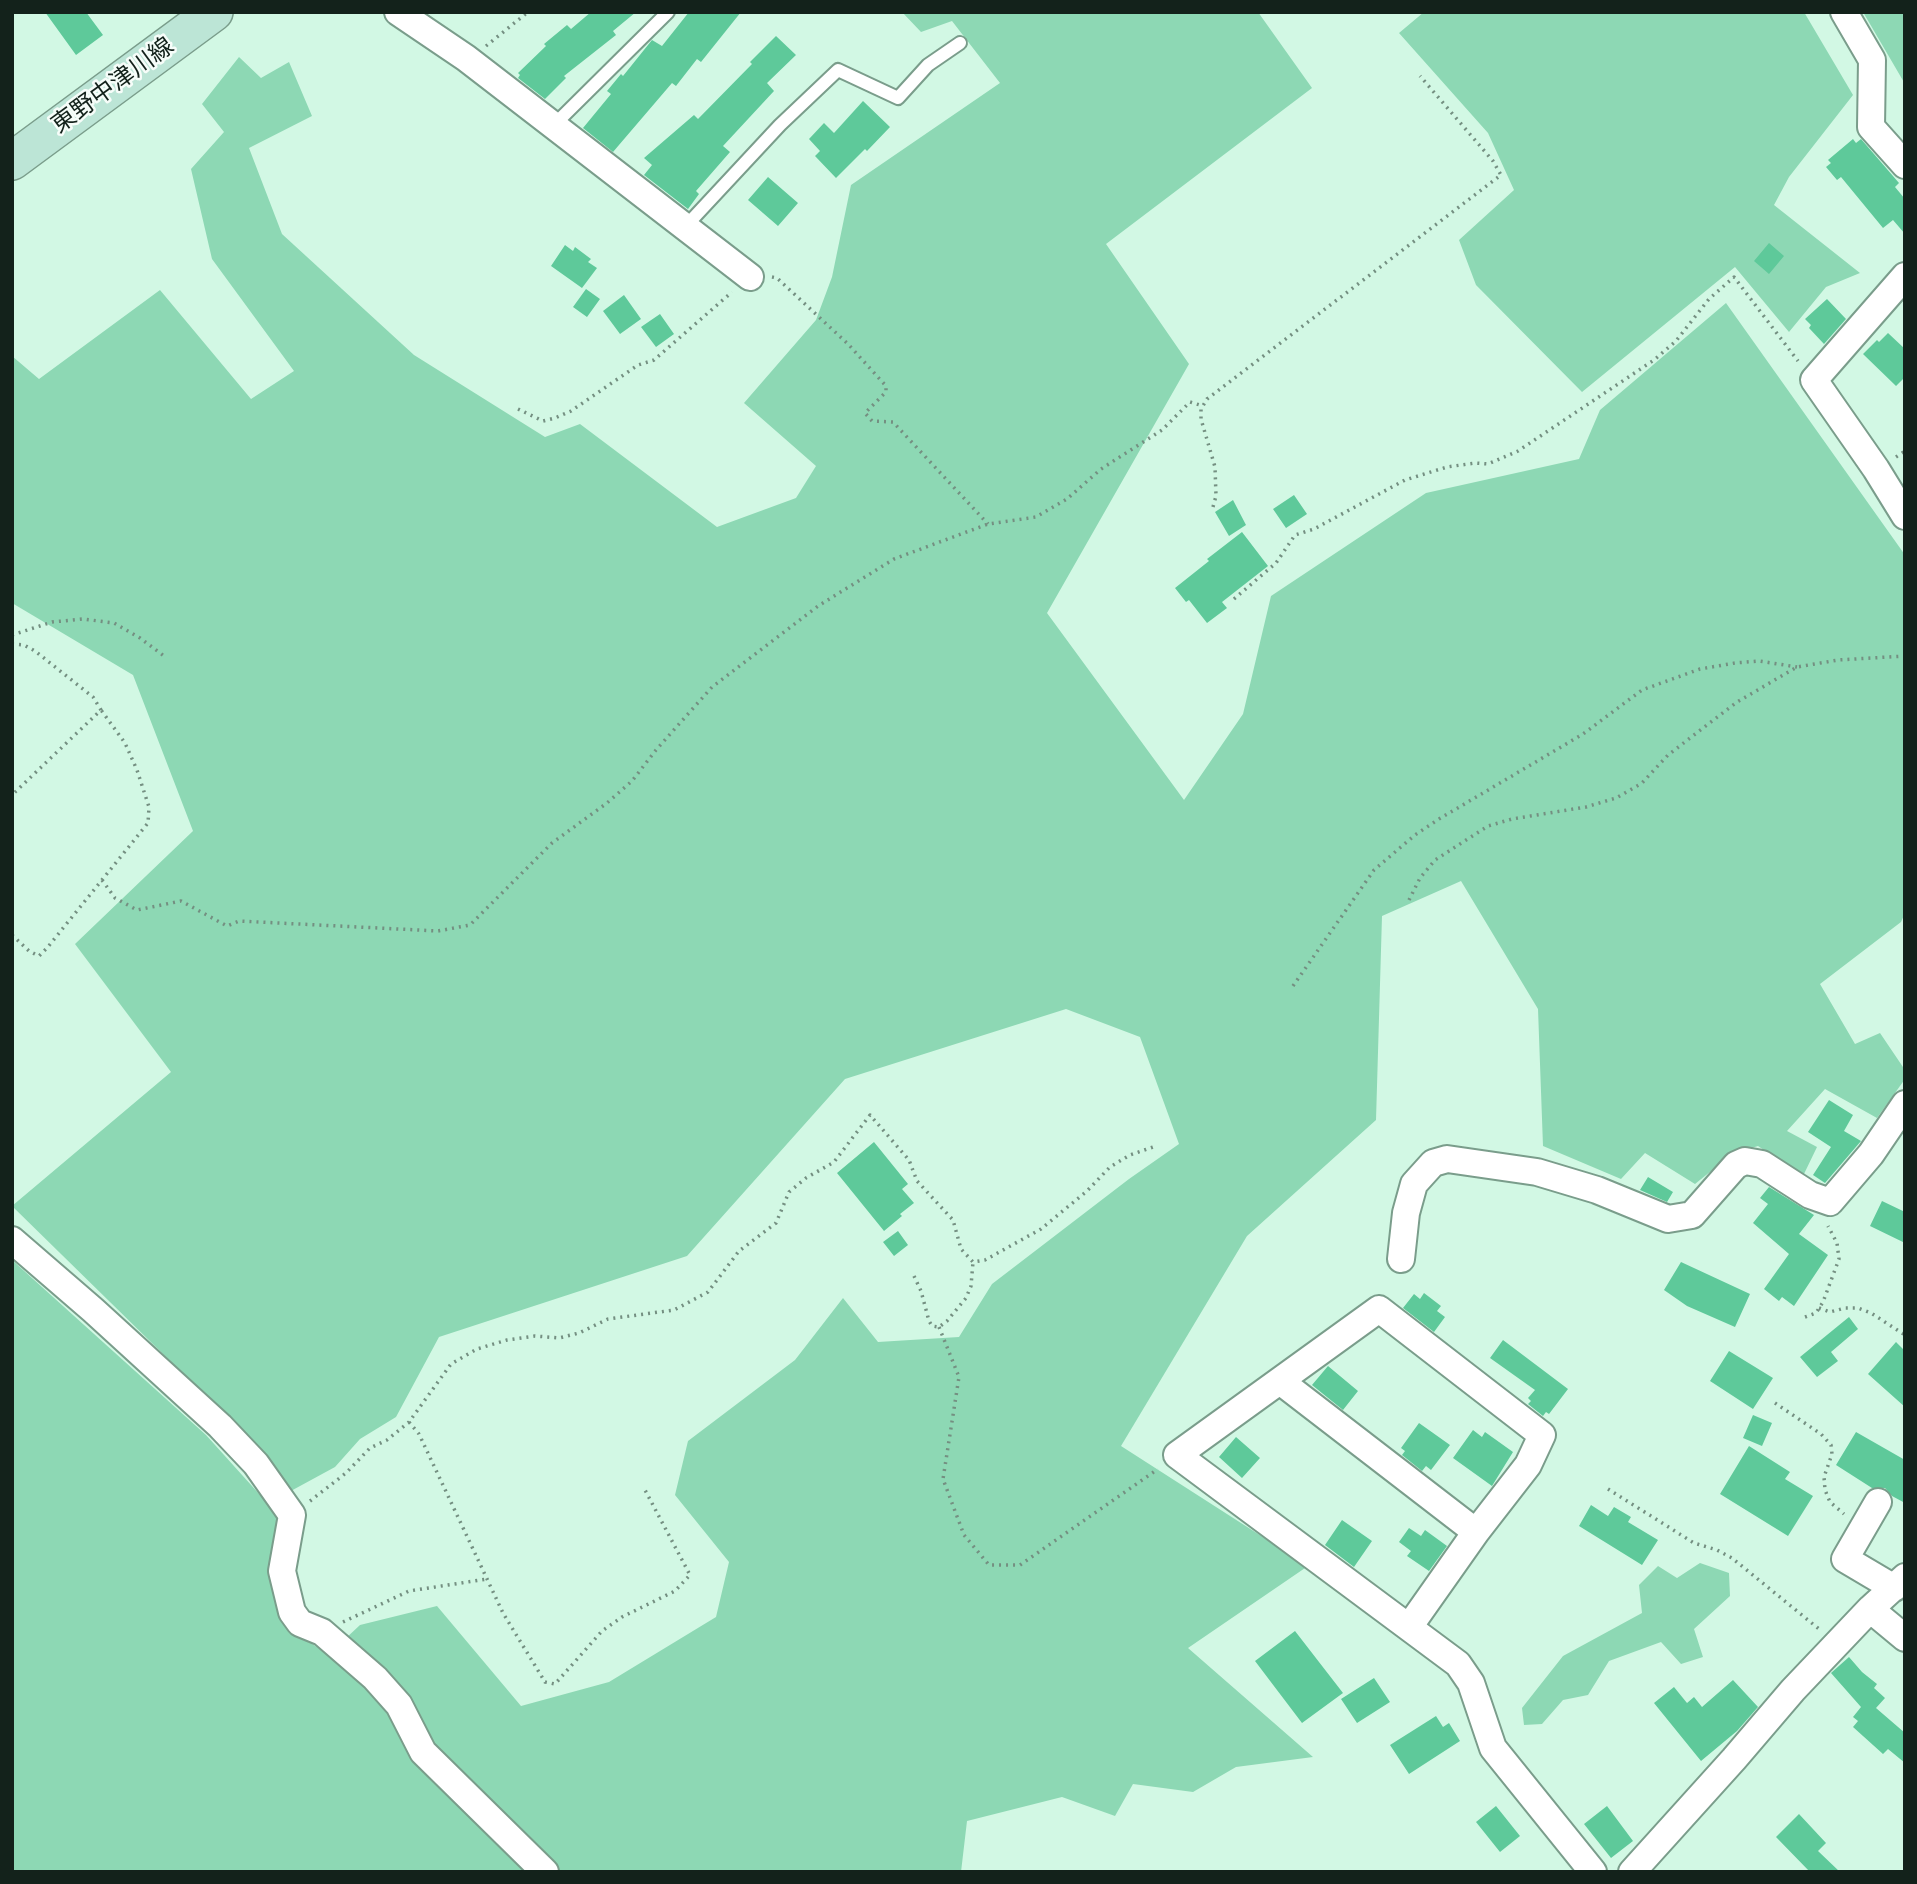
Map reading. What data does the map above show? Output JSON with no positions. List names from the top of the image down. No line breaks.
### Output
{"streets":{"main road":["東野中津川線"]}}
